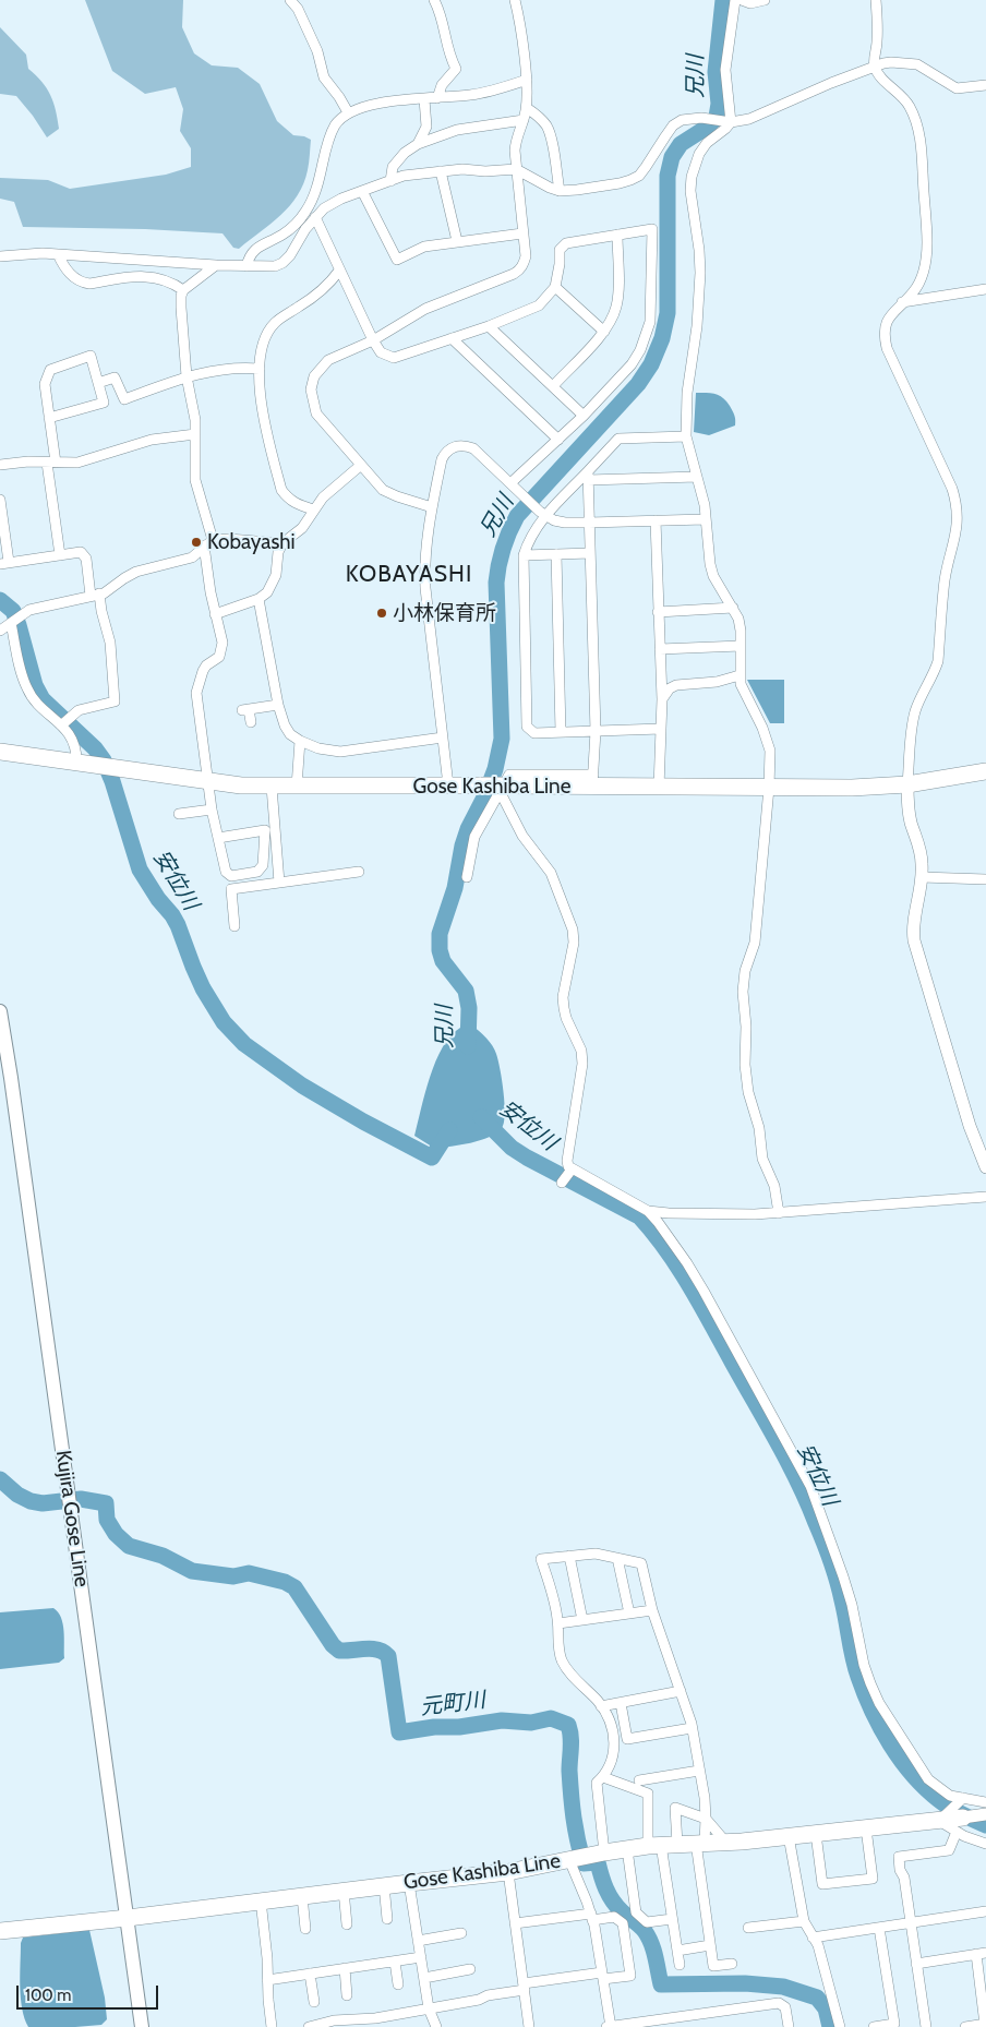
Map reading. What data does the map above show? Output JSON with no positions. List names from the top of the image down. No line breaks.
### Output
{"streets":{"main road":["Gose Kashiba Line","Kujira Gose Line"]},"crossings":[["Gose Kashiba Line","Kujira Gose Line"]],"districts":["KOBAYASHI"],"water":["兄川","安位川","元町川"],"places":["Kobayashi","小林保育所"],"scale_bar":"100 m"}
